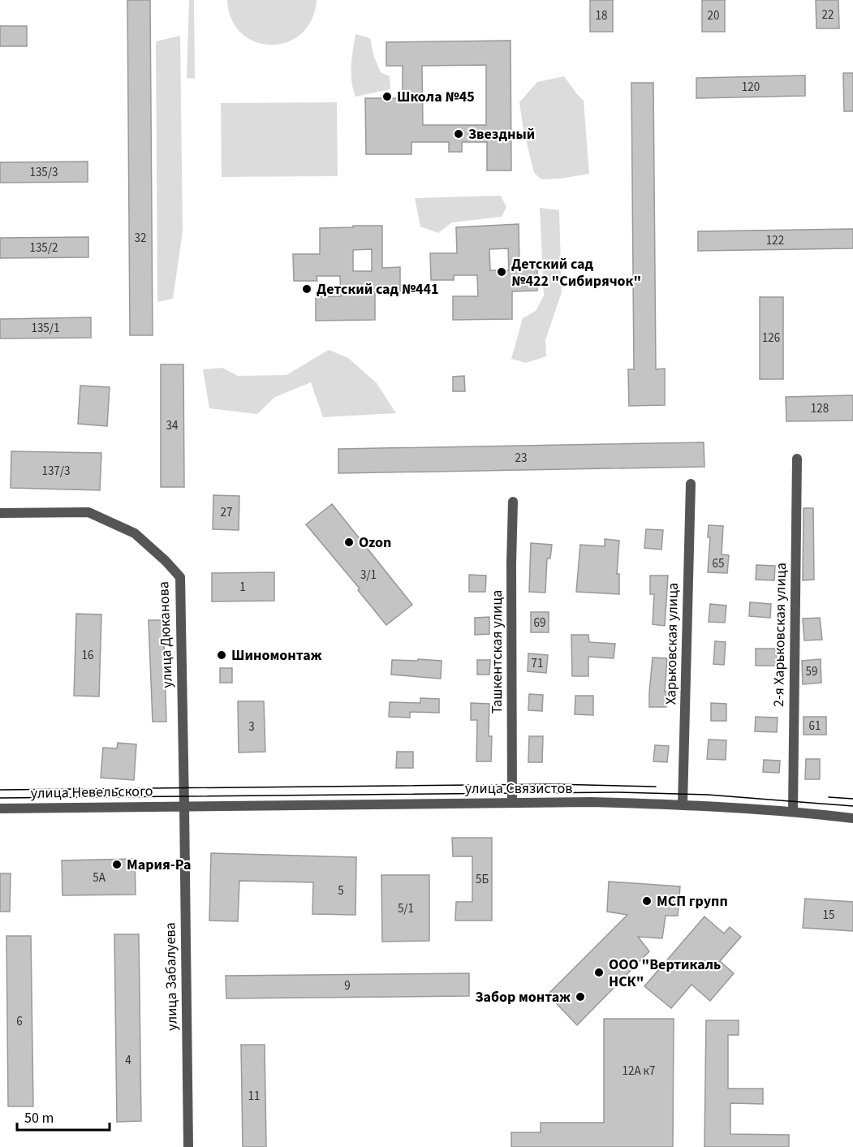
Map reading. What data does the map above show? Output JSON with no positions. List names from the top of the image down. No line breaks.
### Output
{"streets":{"street":["улица Дюканова","2-я Харьковская улица","Харьковская улица","Ташкентская улица","улица Связистов","улица Невельского","улица Забалуева"]},"crossings":[["улица Дюканова","улица Связистов"],["улица Дюканова","улица Невельского"],["улица Дюканова","улица Забалуева"],["2-я Харьковская улица","улица Связистов"],["Харьковская улица","улица Связистов"],["Ташкентская улица","улица Связистов"],["улица Связистов","улица Невельского"],["улица Связистов","улица Забалуева"],["улица Невельского","улица Забалуева"]],"places":["Школа №45","Звездный","Детский сад №422 \"Сибирячок\"","Детский сад №441","Ozon","Шиномонтаж","Мария-Ра","МСП групп","ООО \"Вертикаль НСК\"","Забор монтаж"],"house_numbers":["22","18","20","120","135/3","32","122","135/2","135/1","126","128","34","23","137/3","27","65","3/1","1","69","16","71","59","61","3","5А","5Б","5","5/1","15","9","6","4","12А к7","11"],"scale_bar":"50 m"}
